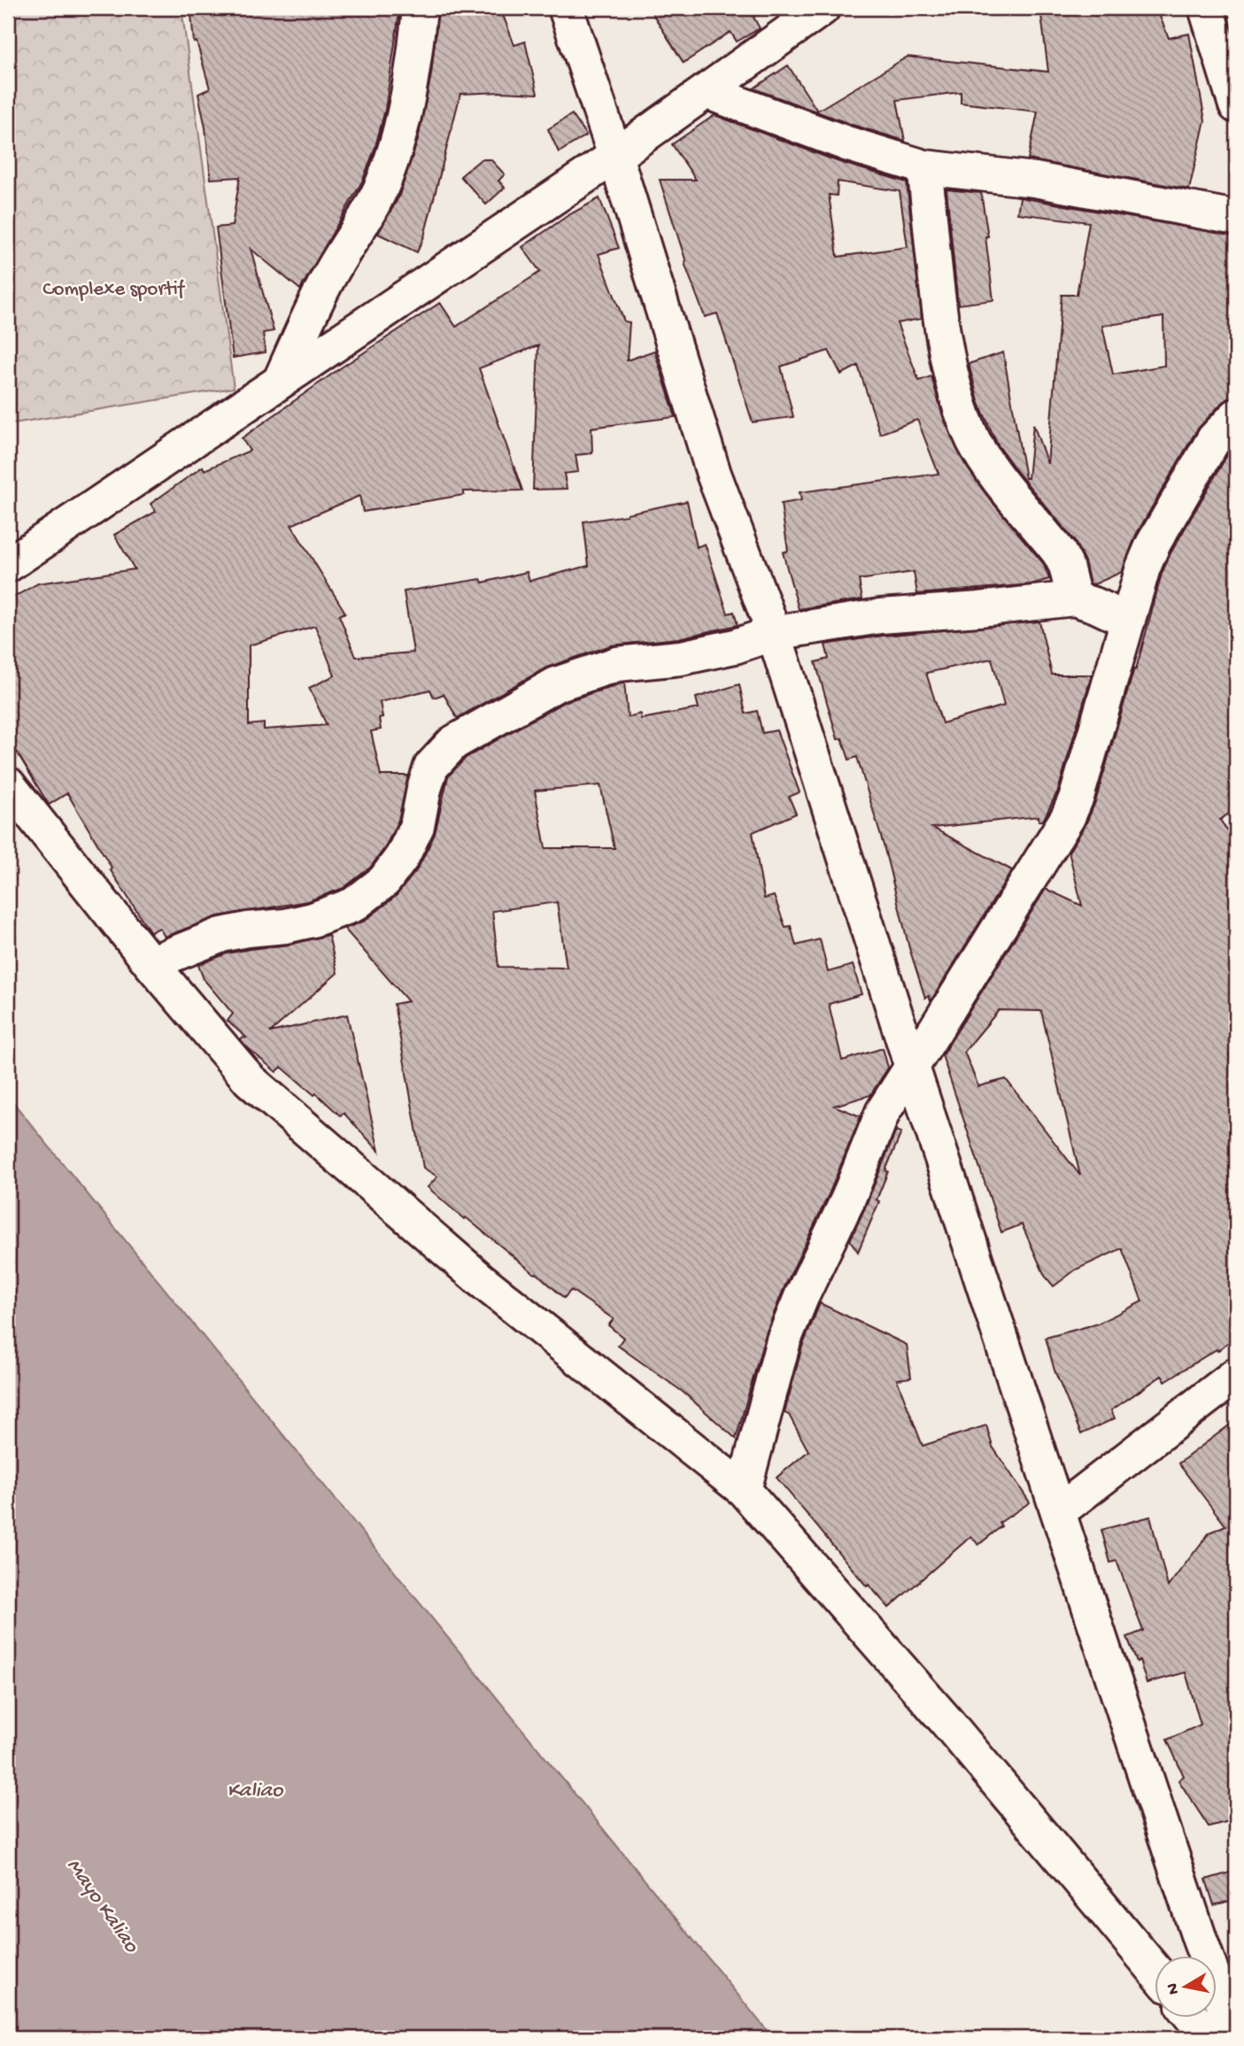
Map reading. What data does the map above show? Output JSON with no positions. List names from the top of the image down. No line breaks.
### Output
{"water":["Kaliao","Mayo Kaliao"],"parks":["Complexe sportif"],"north":"left"}
